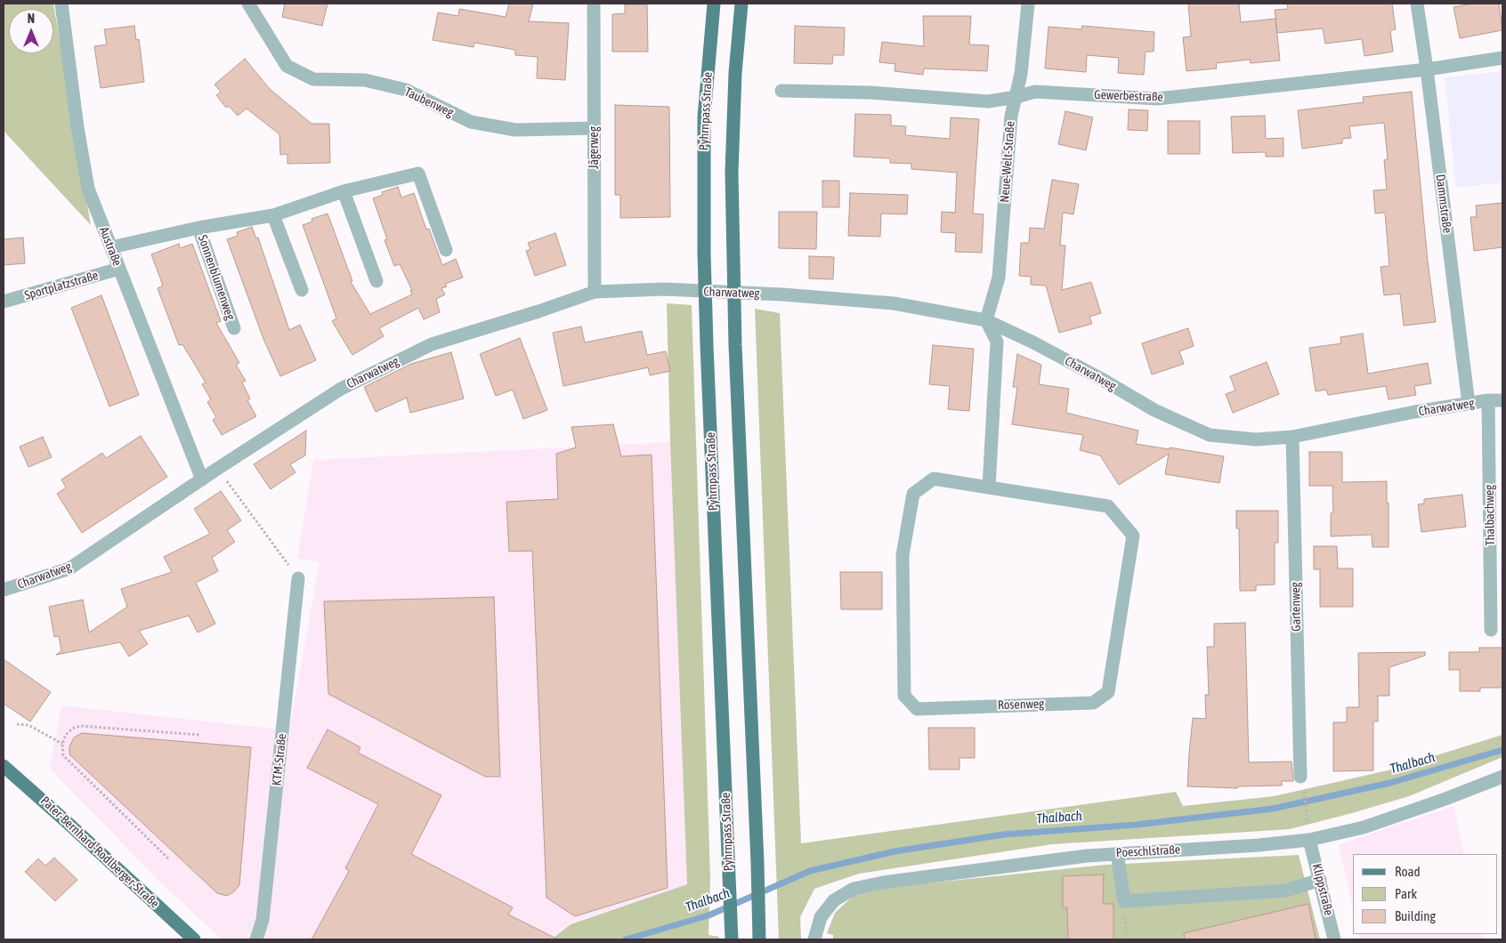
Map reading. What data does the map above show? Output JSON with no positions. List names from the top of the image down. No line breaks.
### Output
{"streets":{"main road":["Pyhrnpass Straße","Pater-Bernhard-Rodlberger-Straße"],"street":["Gewerbestraße","Taubenweg","Jägerweg","Neue-Welt-Straße","Dammstraße","Austraße","Sonnenblumenweg","Sportplatzstraße","Charwatweg","Thalbachweg","Gartenweg","Rosenweg","KTM-Straße","Poeschlstraße","Klippstraße"]},"crossings":[["Gewerbestraße","Neue-Welt-Straße"],["Gewerbestraße","Dammstraße"],["Taubenweg","Jägerweg"],["Jägerweg","Charwatweg"],["Neue-Welt-Straße","Charwatweg"],["Dammstraße","Charwatweg"],["Austraße","Sonnenblumenweg"],["Austraße","Sportplatzstraße"],["Austraße","Charwatweg"],["Charwatweg","Thalbachweg"],["Charwatweg","Gartenweg"],["Poeschlstraße","Klippstraße"]],"water":["Thalbach"],"legend":["Road","Park","Building"],"north":"top"}
